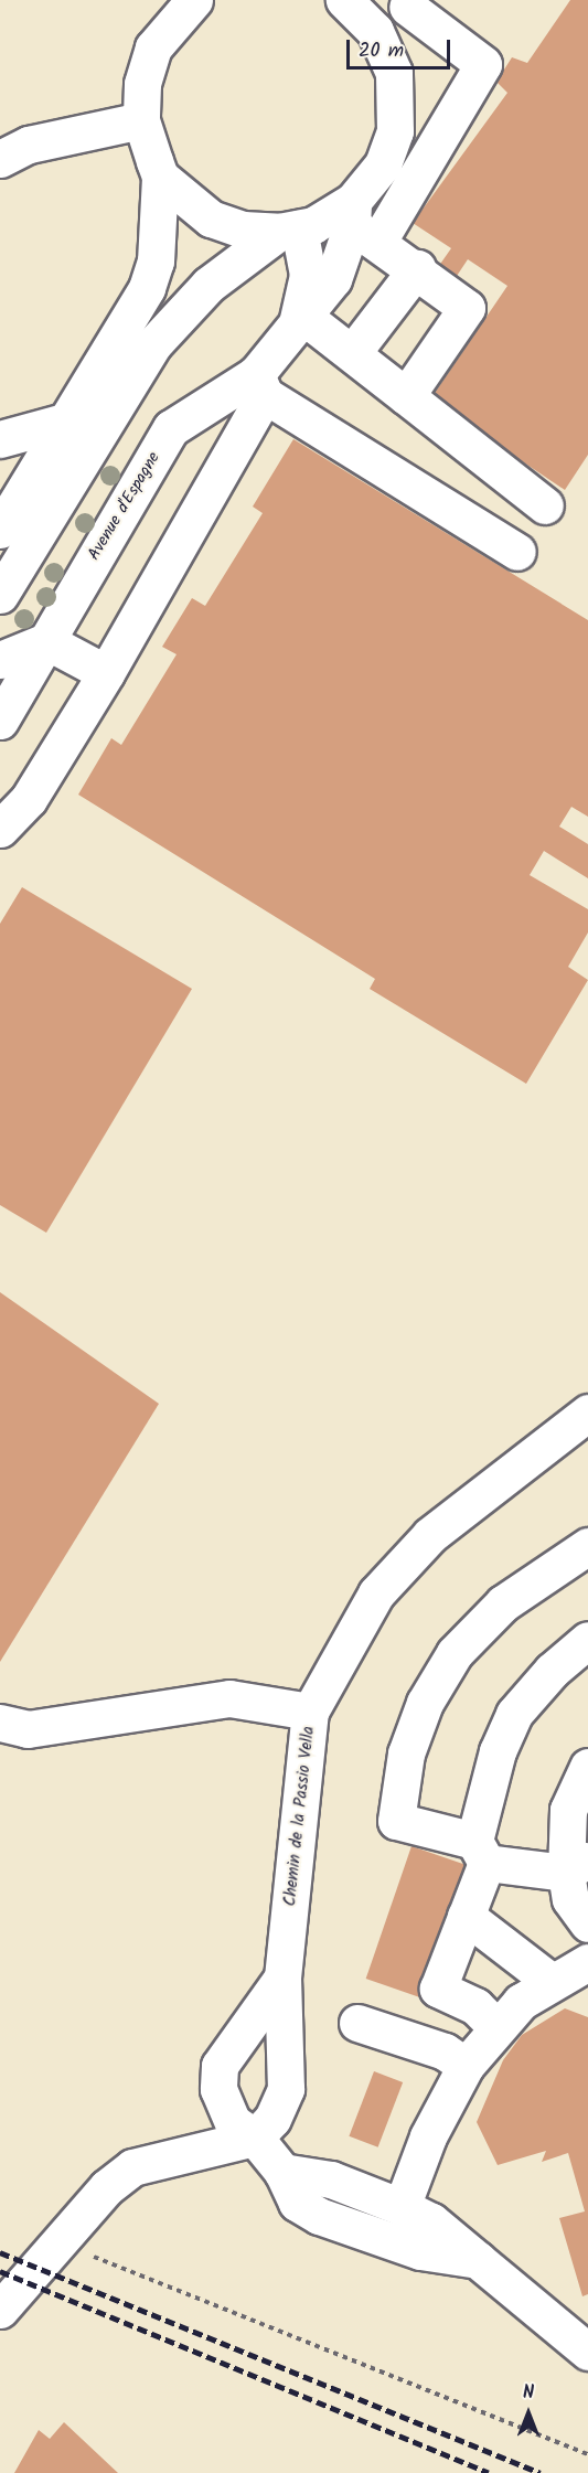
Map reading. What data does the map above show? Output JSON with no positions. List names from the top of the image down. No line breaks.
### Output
{"streets":{"street":["Avenue d'Espagne","Chemin de la Passio Vella"]},"scale_bar":"20 m","north":"top"}
